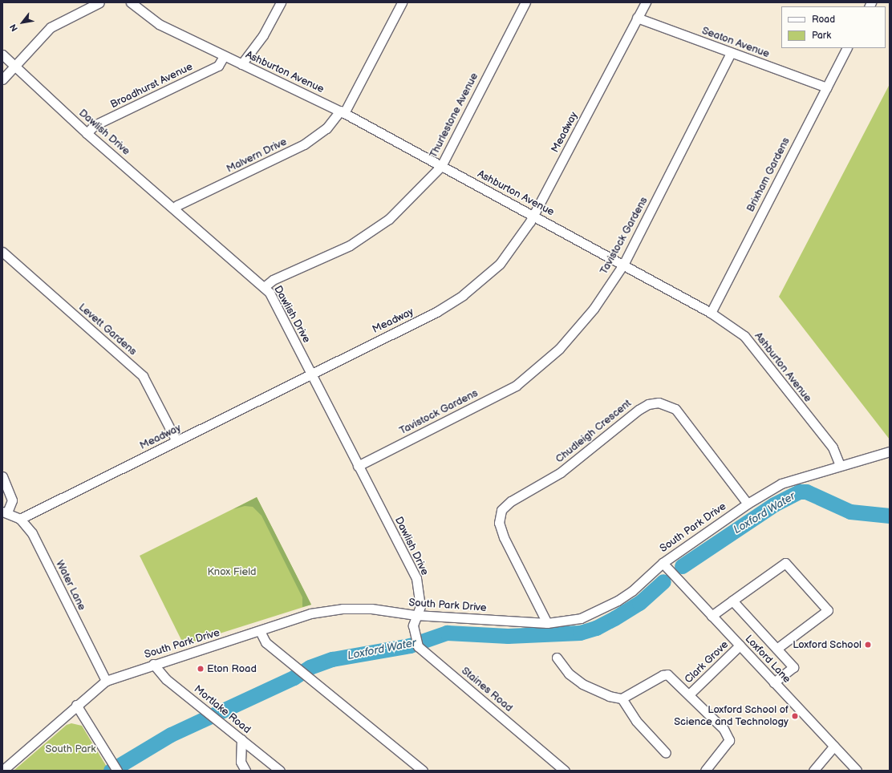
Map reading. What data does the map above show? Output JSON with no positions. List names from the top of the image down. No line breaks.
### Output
{"streets":{"street":["Seaton Avenue","Ashburton Avenue","Broadhurst Avenue","Thurlestone Avenue","Dawlish Drive","Meadway","Malvern Drive","Brixham Gardens","Tavistock Gardens","Levett Gardens","Chudleigh Crescent","South Park Drive","Water Lane","Loxford Lane","Clark Grove","Staines Road","Mortlake Road"]},"crossings":[["Seaton Avenue","Meadway"],["Seaton Avenue","Brixham Gardens"],["Seaton Avenue","Tavistock Gardens"],["Ashburton Avenue","Broadhurst Avenue"],["Ashburton Avenue","Thurlestone Avenue"],["Ashburton Avenue","Meadway"],["Ashburton Avenue","Malvern Drive"],["Ashburton Avenue","Brixham Gardens"],["Ashburton Avenue","Tavistock Gardens"],["Ashburton Avenue","South Park Drive"],["Broadhurst Avenue","Dawlish Drive"],["Thurlestone Avenue","Dawlish Drive"],["Dawlish Drive","Meadway"],["Dawlish Drive","Malvern Drive"],["Dawlish Drive","Tavistock Gardens"],["Dawlish Drive","South Park Drive"],["Dawlish Drive","Staines Road"],["Meadway","Levett Gardens"],["Meadway","Water Lane"],["Chudleigh Crescent","South Park Drive"],["South Park Drive","Water Lane"],["South Park Drive","Loxford Lane"],["South Park Drive","Staines Road"],["South Park Drive","Mortlake Road"],["Loxford Lane","Clark Grove"]],"water":["Loxford Water"],"parks":["Knox Field","South Park"],"places":["Loxford School","Eton Road","Loxford School of Science and Technology"],"legend":["Road","Park"],"north":"bottom left"}
